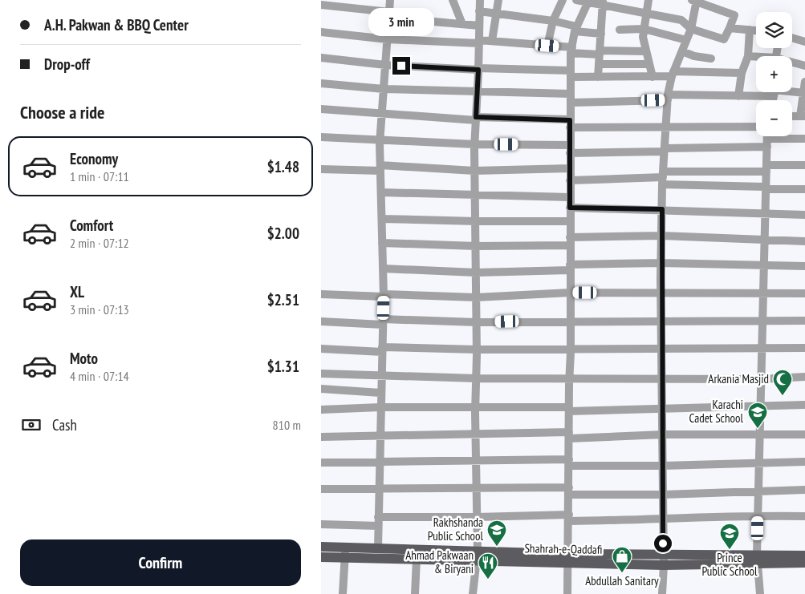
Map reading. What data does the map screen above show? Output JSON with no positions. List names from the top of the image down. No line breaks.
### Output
{"streets":{"main road":["Shahrah-e-Qaddafi"]},"places":{"mosque":["Arkania Masjid"],"school or university":["Karachi Cadet School","Rakhshanda Public School","Prince Public School"],"shop":["Abdullah Sanitary"],"restaurant":["Ahmad Pakwaan & Biryani"]},"page":{"banner":["A.H. Pakwan & BBQ Center","Drop-off"],"bubble":"3 min","map_buttons":["+","−"],"heading":"Choose a ride","list":[{"name":"Economy","note":"1 min · 07:11","value":"$1.48"},{"name":"Comfort","note":"2 min · 07:12","value":"$2.00"},{"name":"XL","note":"3 min · 07:13","value":"$2.51"},{"name":"Moto","note":"4 min · 07:14","value":"$1.31"}],"pay":["Cash","810 m"],"buttons":"Confirm"}}
